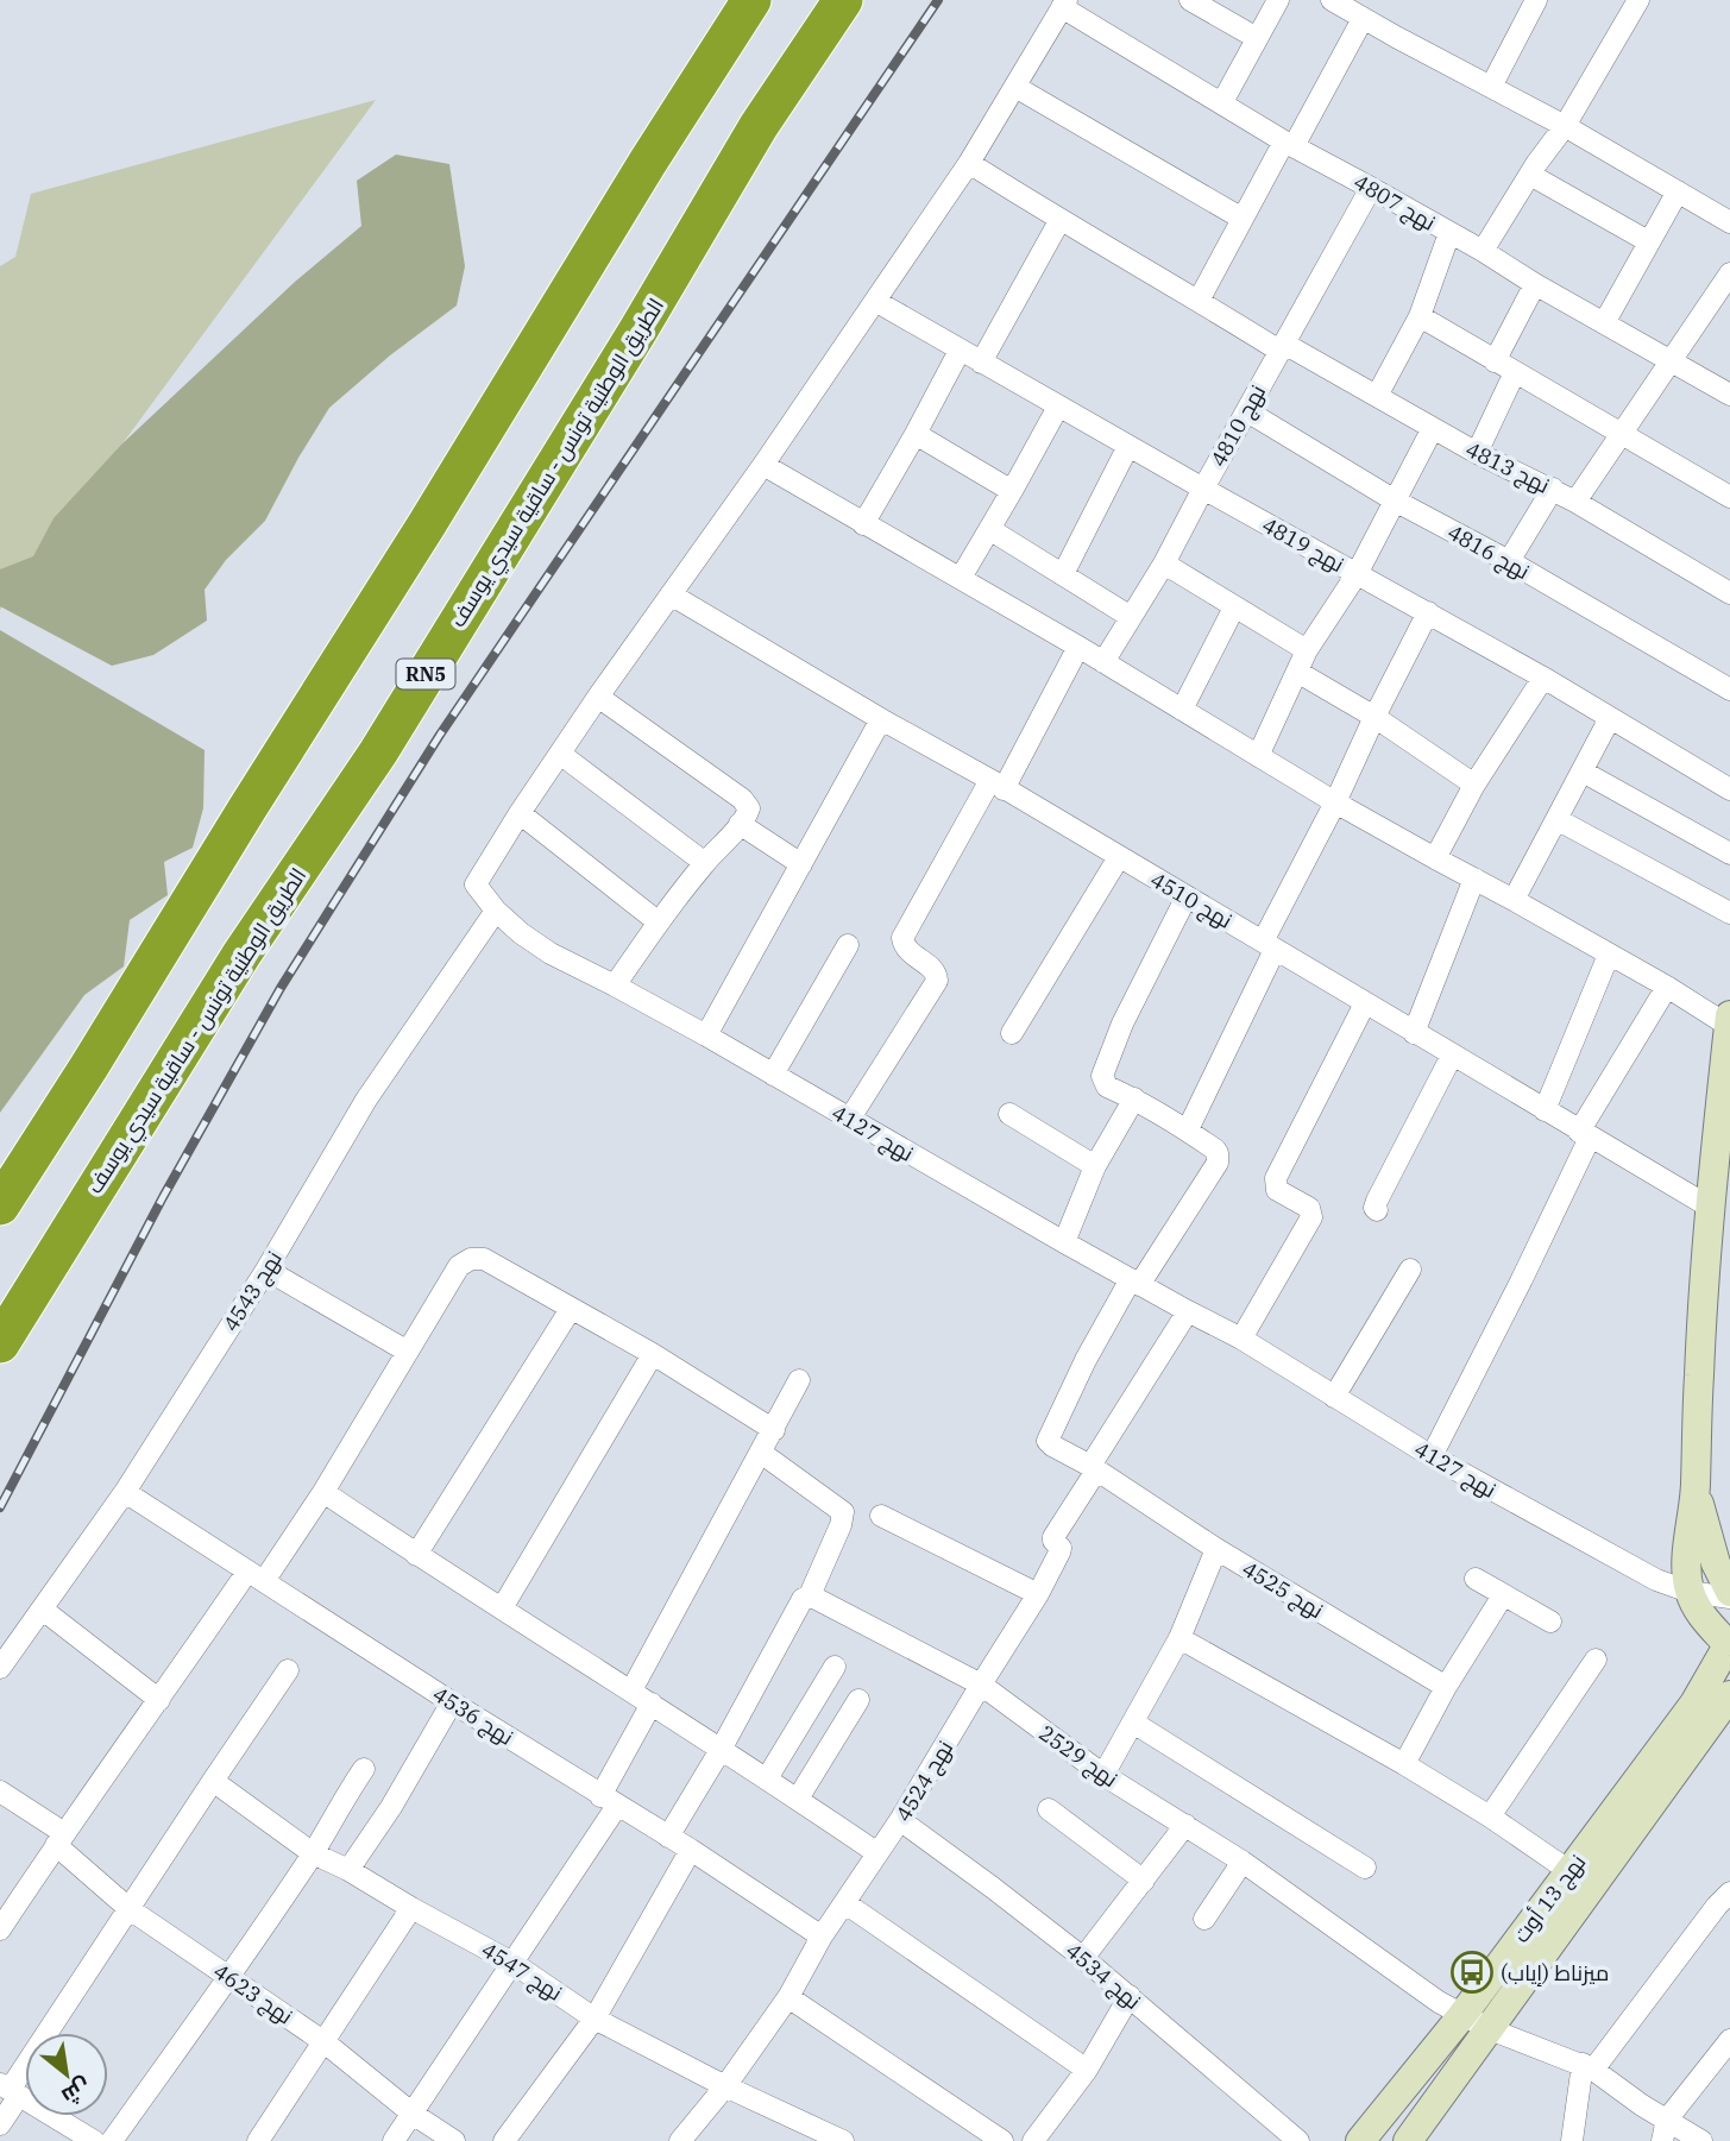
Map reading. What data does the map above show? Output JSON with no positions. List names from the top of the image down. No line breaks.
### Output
{"streets":{"highway":["الطريق الوطنية تونس - ساقية سيدي يوسف","RN5"],"main road":["نهج 13 أوت"],"street":["نهج 4807","نهج 4810","نهج 4813","نهج 4819","نهج 4816","نهج 4510","نهج 4127","نهج 4543","نهج 4525","نهج 4536","نهج 2529","نهج 4524","نهج 4547","نهج 4534","نهج 4623"]},"crossings":[["نهج 4807","نهج 4810"],["نهج 4807","نهج 4127"],["نهج 4810","نهج 4813"],["نهج 4810","نهج 4819"],["نهج 4810","نهج 4816"],["نهج 4813","نهج 4127"],["نهج 4819","نهج 4127"],["نهج 4510","نهج 4127"],["نهج 4127","نهج 4543"],["نهج 4127","نهج 4525"],["نهج 4543","نهج 4536"],["نهج 4525","نهج 4524"],["نهج 4536","نهج 4524"],["نهج 2529","نهج 4524"],["نهج 2529","نهج 13 أوت"],["نهج 4524","نهج 4547"],["نهج 4524","نهج 4534"]],"places":{"bus stop":["ميزناط (إياب)"]},"north":"bottom right"}
